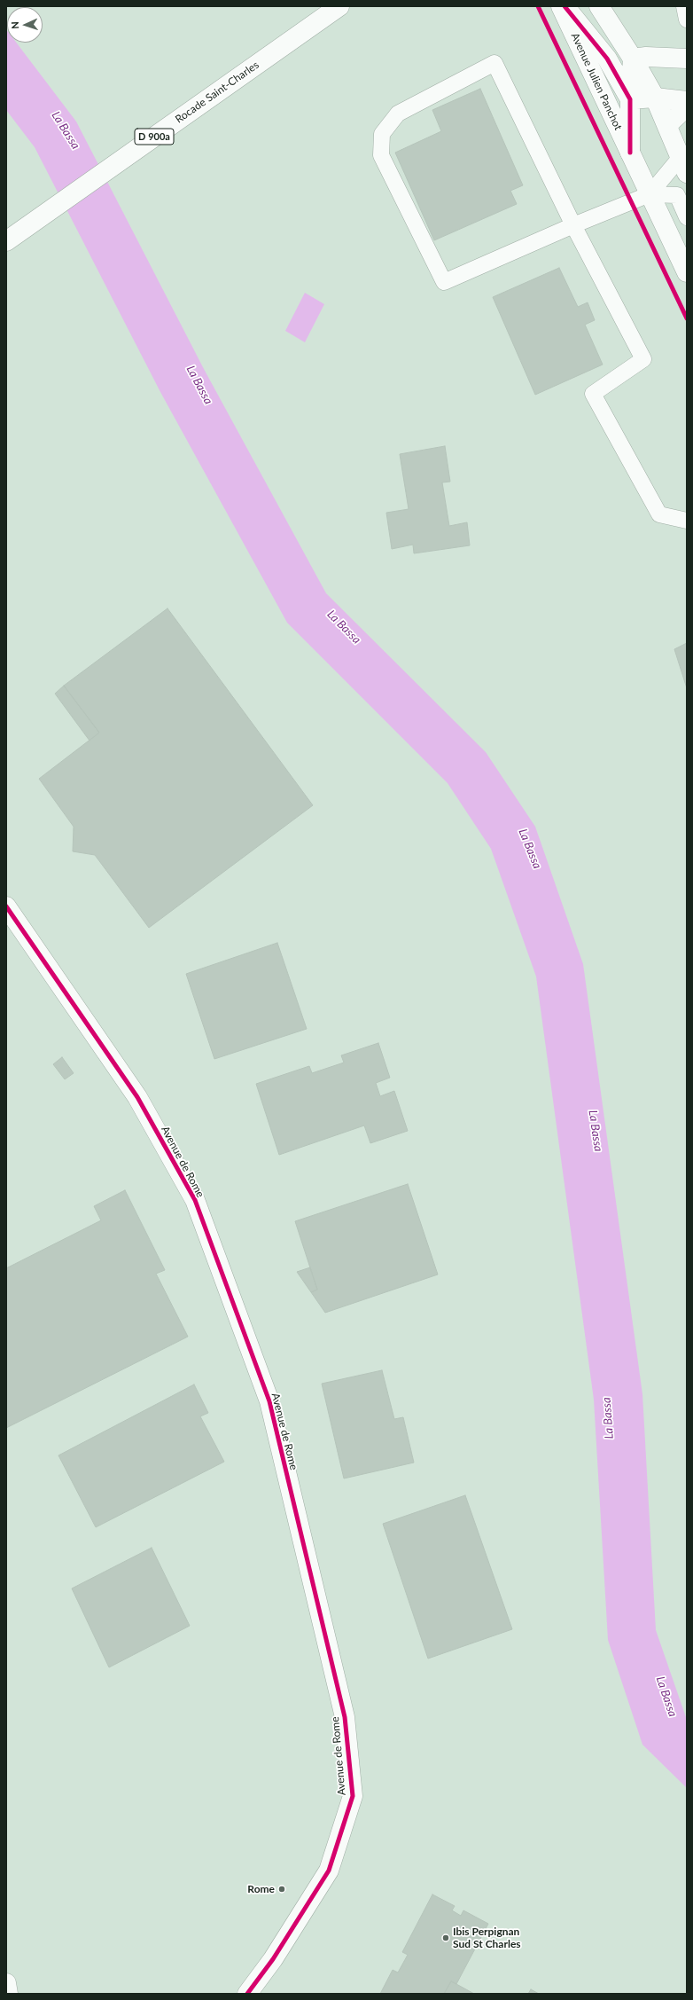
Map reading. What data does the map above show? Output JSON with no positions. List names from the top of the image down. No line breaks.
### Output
{"streets":{"street":["Avenue Julien Panchot","Rocade Saint-Charles","D 900a","Avenue de Rome"]},"water":["La Bassa"],"places":["Rome","Ibis Perpignan Sud St Charles"],"north":"left"}
